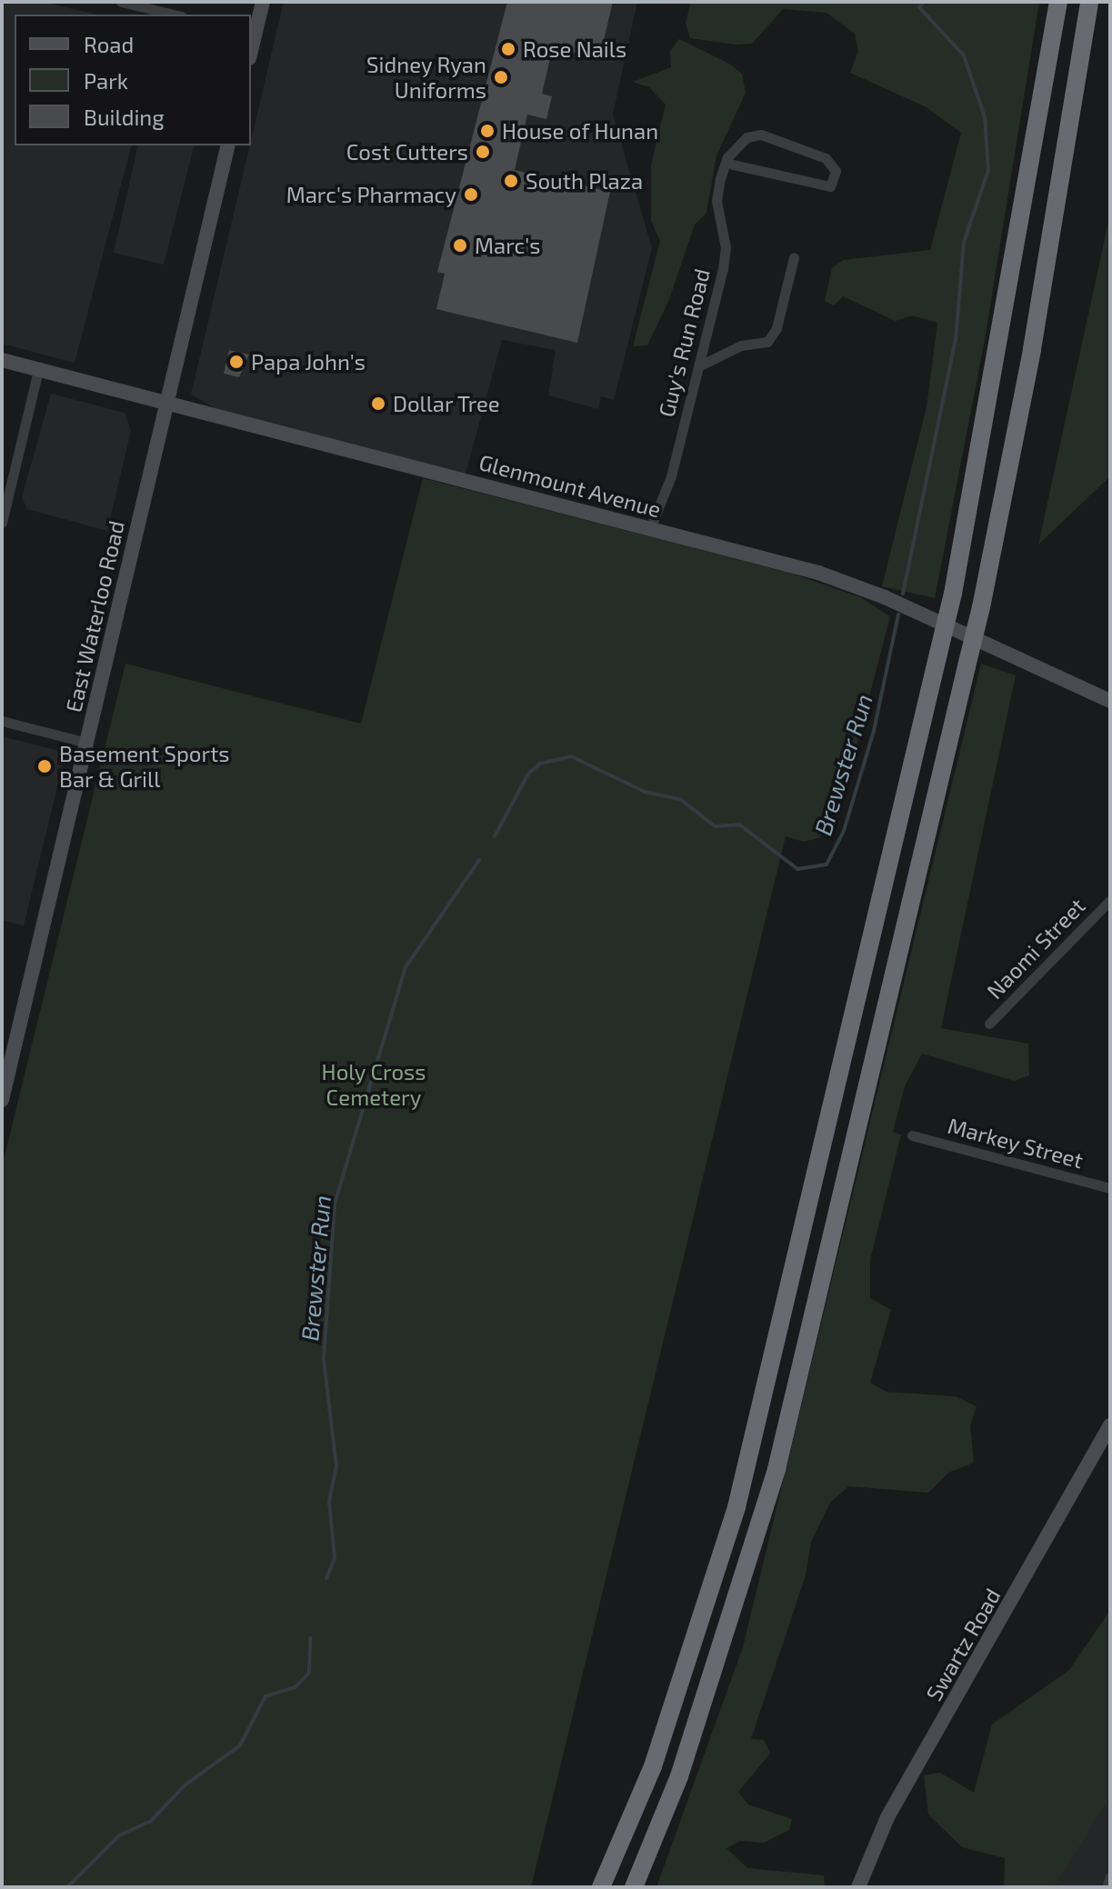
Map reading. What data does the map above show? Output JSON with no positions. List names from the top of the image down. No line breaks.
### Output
{"streets":{"street":["Guy's Run Road","Glenmount Avenue","East Waterloo Road","Naomi Street","Markey Street","Swartz Road"]},"crossings":[["Guy's Run Road","Glenmount Avenue"],["Glenmount Avenue","East Waterloo Road"]],"water":["Brewster Run"],"parks":["Holy Cross Cemetery"],"places":["Rose Nails","Sidney Ryan Uniforms","House of Hunan","Cost Cutters","South Plaza","Marc's Pharmacy","Marc's","Papa John's","Dollar Tree","Basement Sports Bar & Grill"],"legend":["Road","Park","Building"]}
